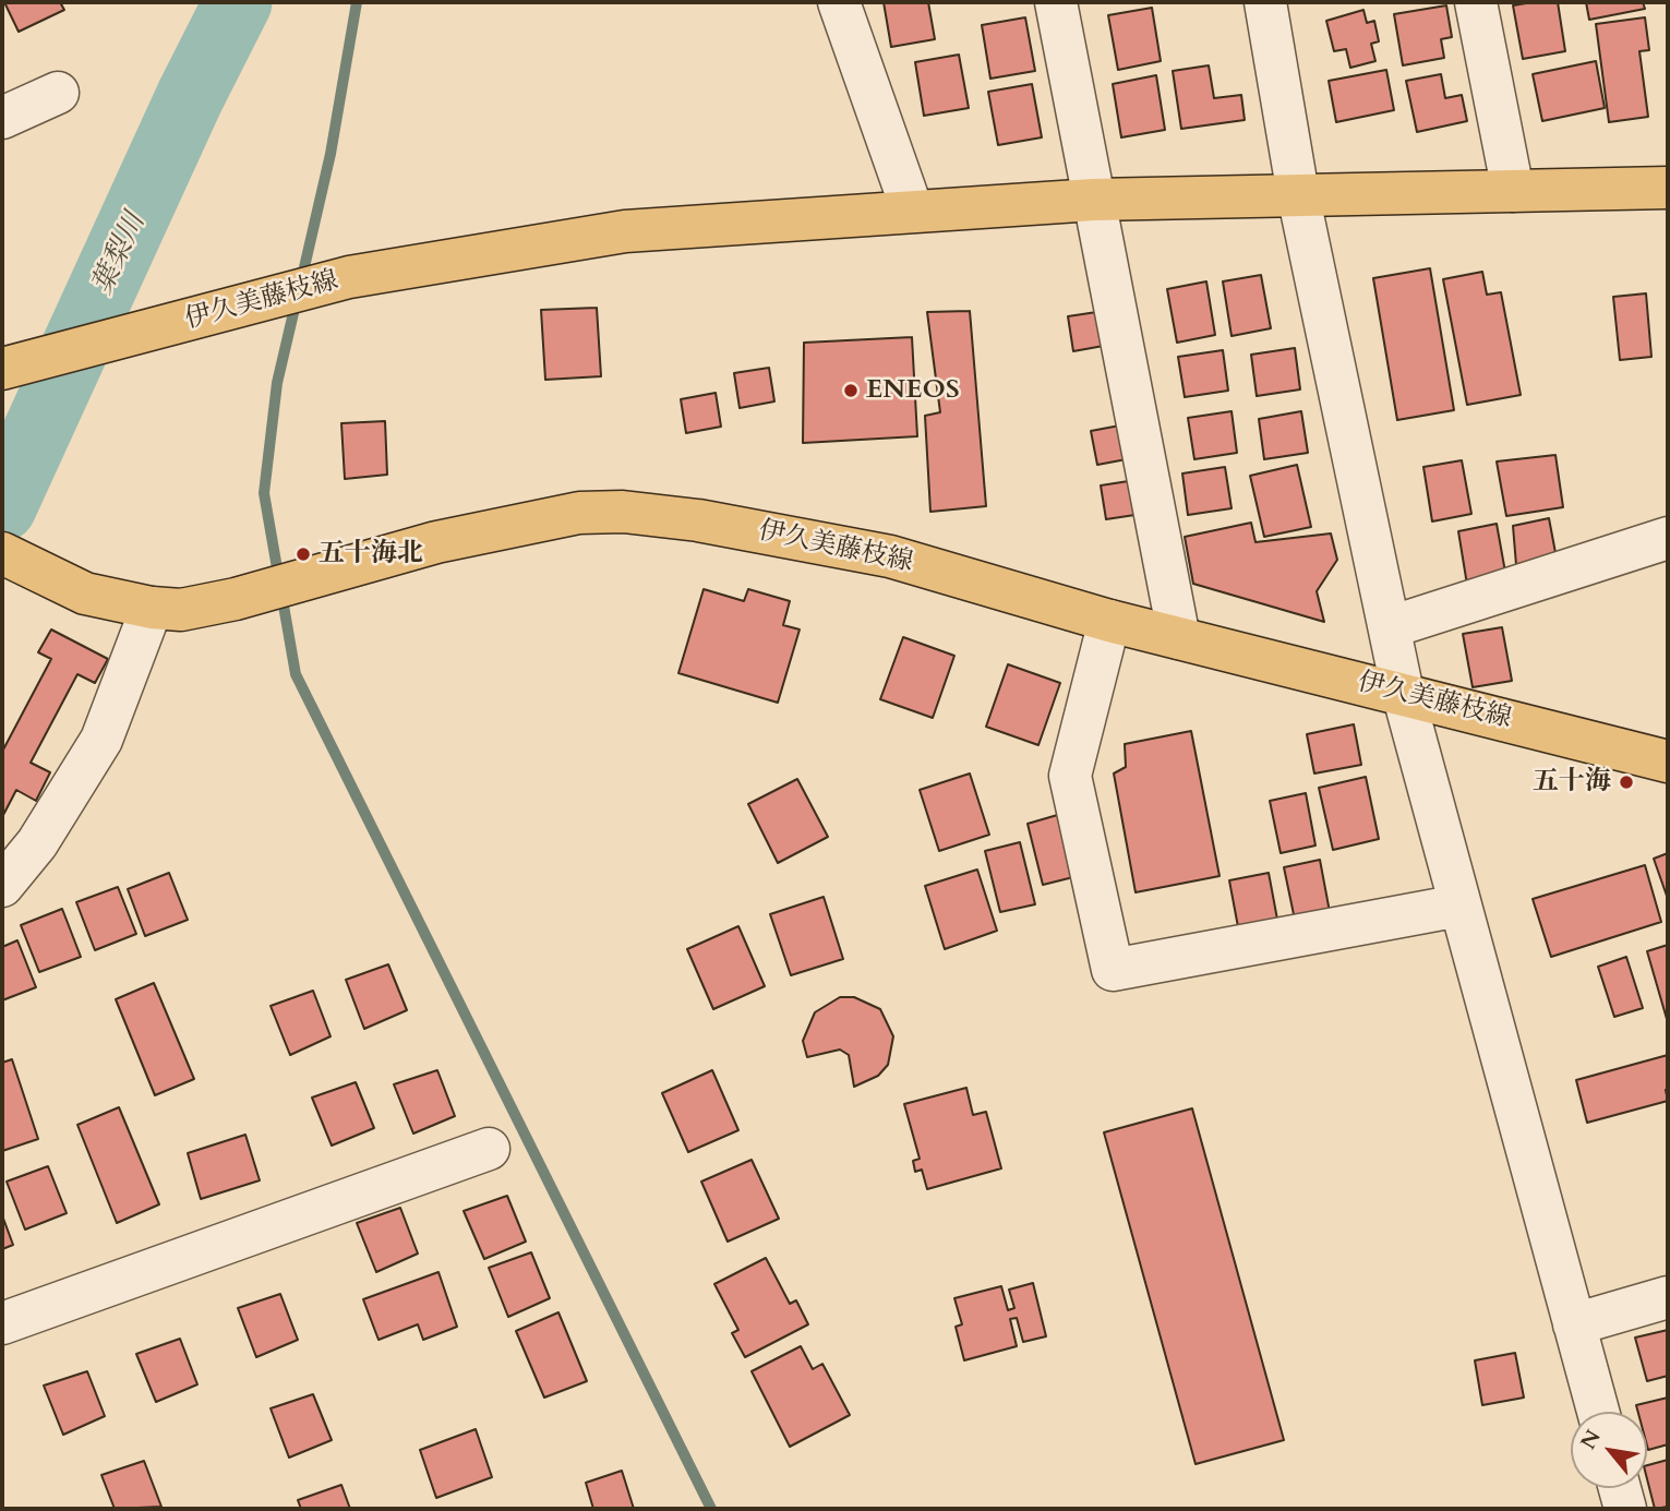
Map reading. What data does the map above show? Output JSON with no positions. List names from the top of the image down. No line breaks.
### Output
{"streets":{"main road":["伊久美藤枝線"]},"water":["葉梨川"],"places":["ENEOS","五十海北","五十海"],"north":"top left"}
